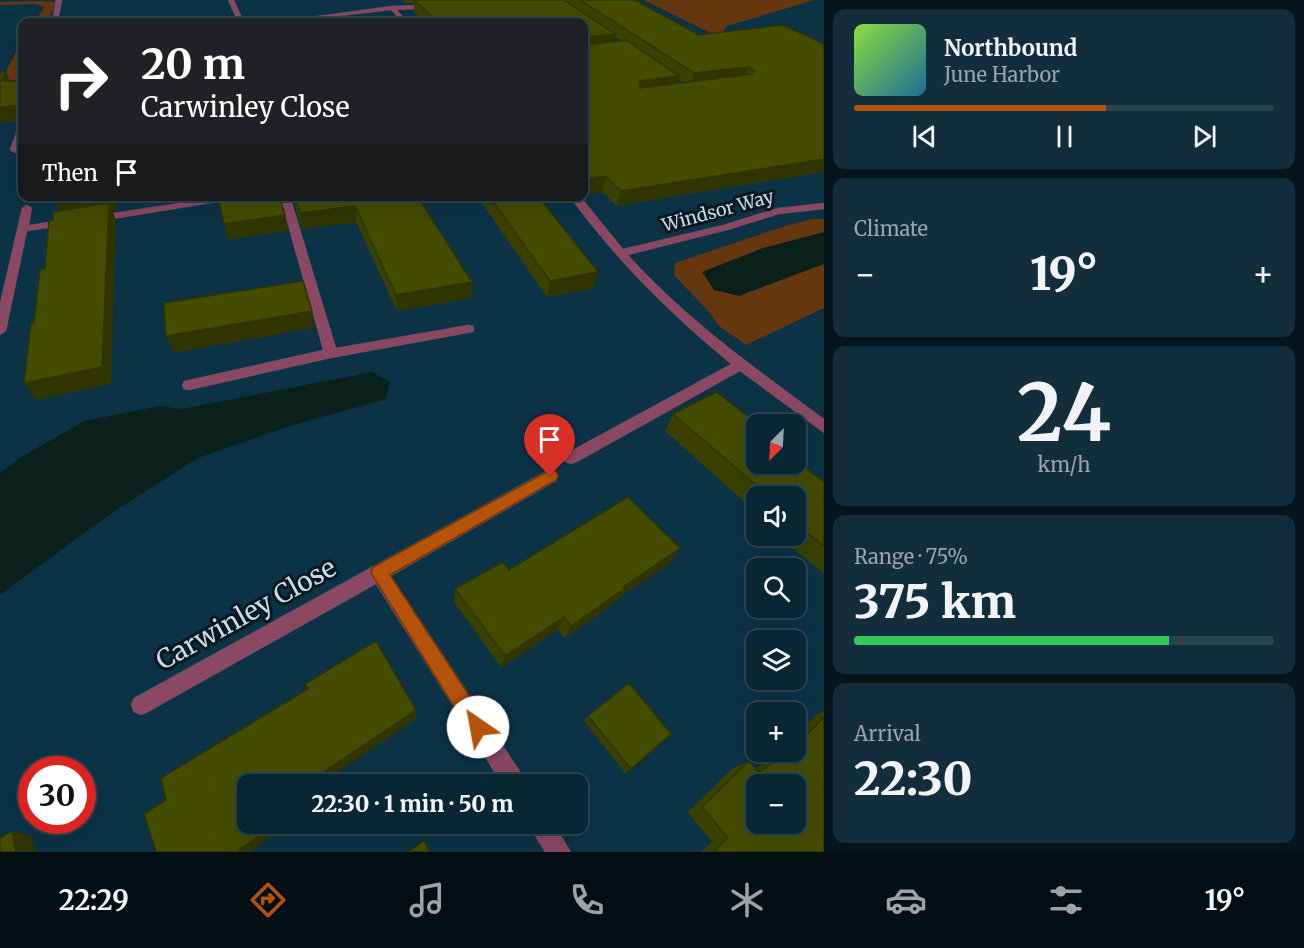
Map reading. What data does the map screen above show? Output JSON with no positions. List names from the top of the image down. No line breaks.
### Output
{"streets":{"street":["Windsor Way","Carwinley Close"]},"north":"bottom left","page":{"turn":["20 m","Carwinley Close"],"song":["Northbound","June Harbor"],"then":"Then","tile":["Climate",["24","km/h"],["Range · 75%","375 km"],["Arrival","22:30"]],"heat":["−","19°","+"],"map_buttons":["+","−"],"limit":"30","trip":"22:30 · 1 min · 50 m","tabs":["22:29","19°"]}}
